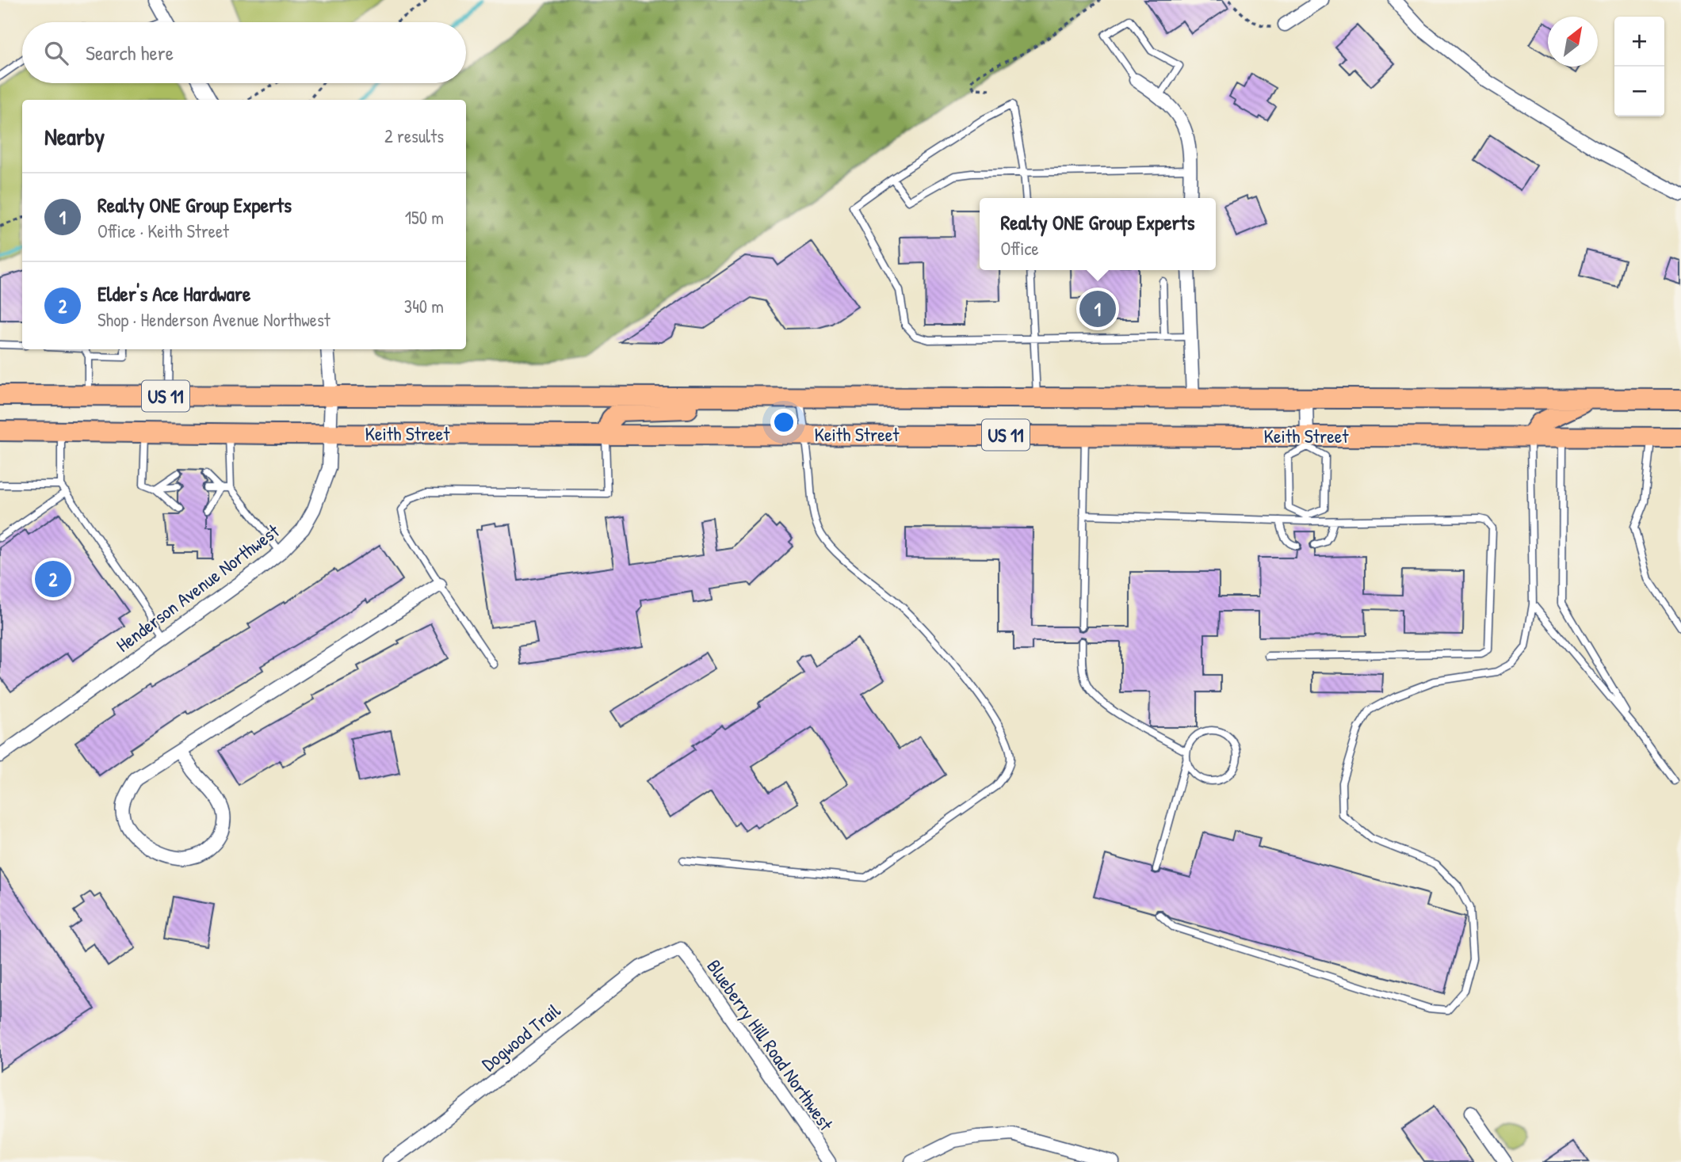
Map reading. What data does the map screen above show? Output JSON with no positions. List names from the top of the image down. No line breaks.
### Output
{"streets":{"main road":["US 11","Keith Street"],"street":["Henderson Avenue Northwest","Dogwood Trail","Blueberry Hill Road Northwest"]},"crossings":[["Keith Street","Henderson Avenue Northwest"],["Dogwood Trail","Blueberry Hill Road Northwest"]],"north":"top right","page":{"map_buttons":["+","−"],"search":"Search here","heading":["Nearby","2 results"],"list":[{"mark":"1","name":"Realty ONE Group Experts","note":"Office · Keith Street","value":"150 m"},{"mark":"2","name":"Elder's Ace Hardware","note":"Shop · Henderson Avenue Northwest","value":"340 m"}],"popup":["Realty ONE Group Experts","Office"],"pins":["1","2"]}}
